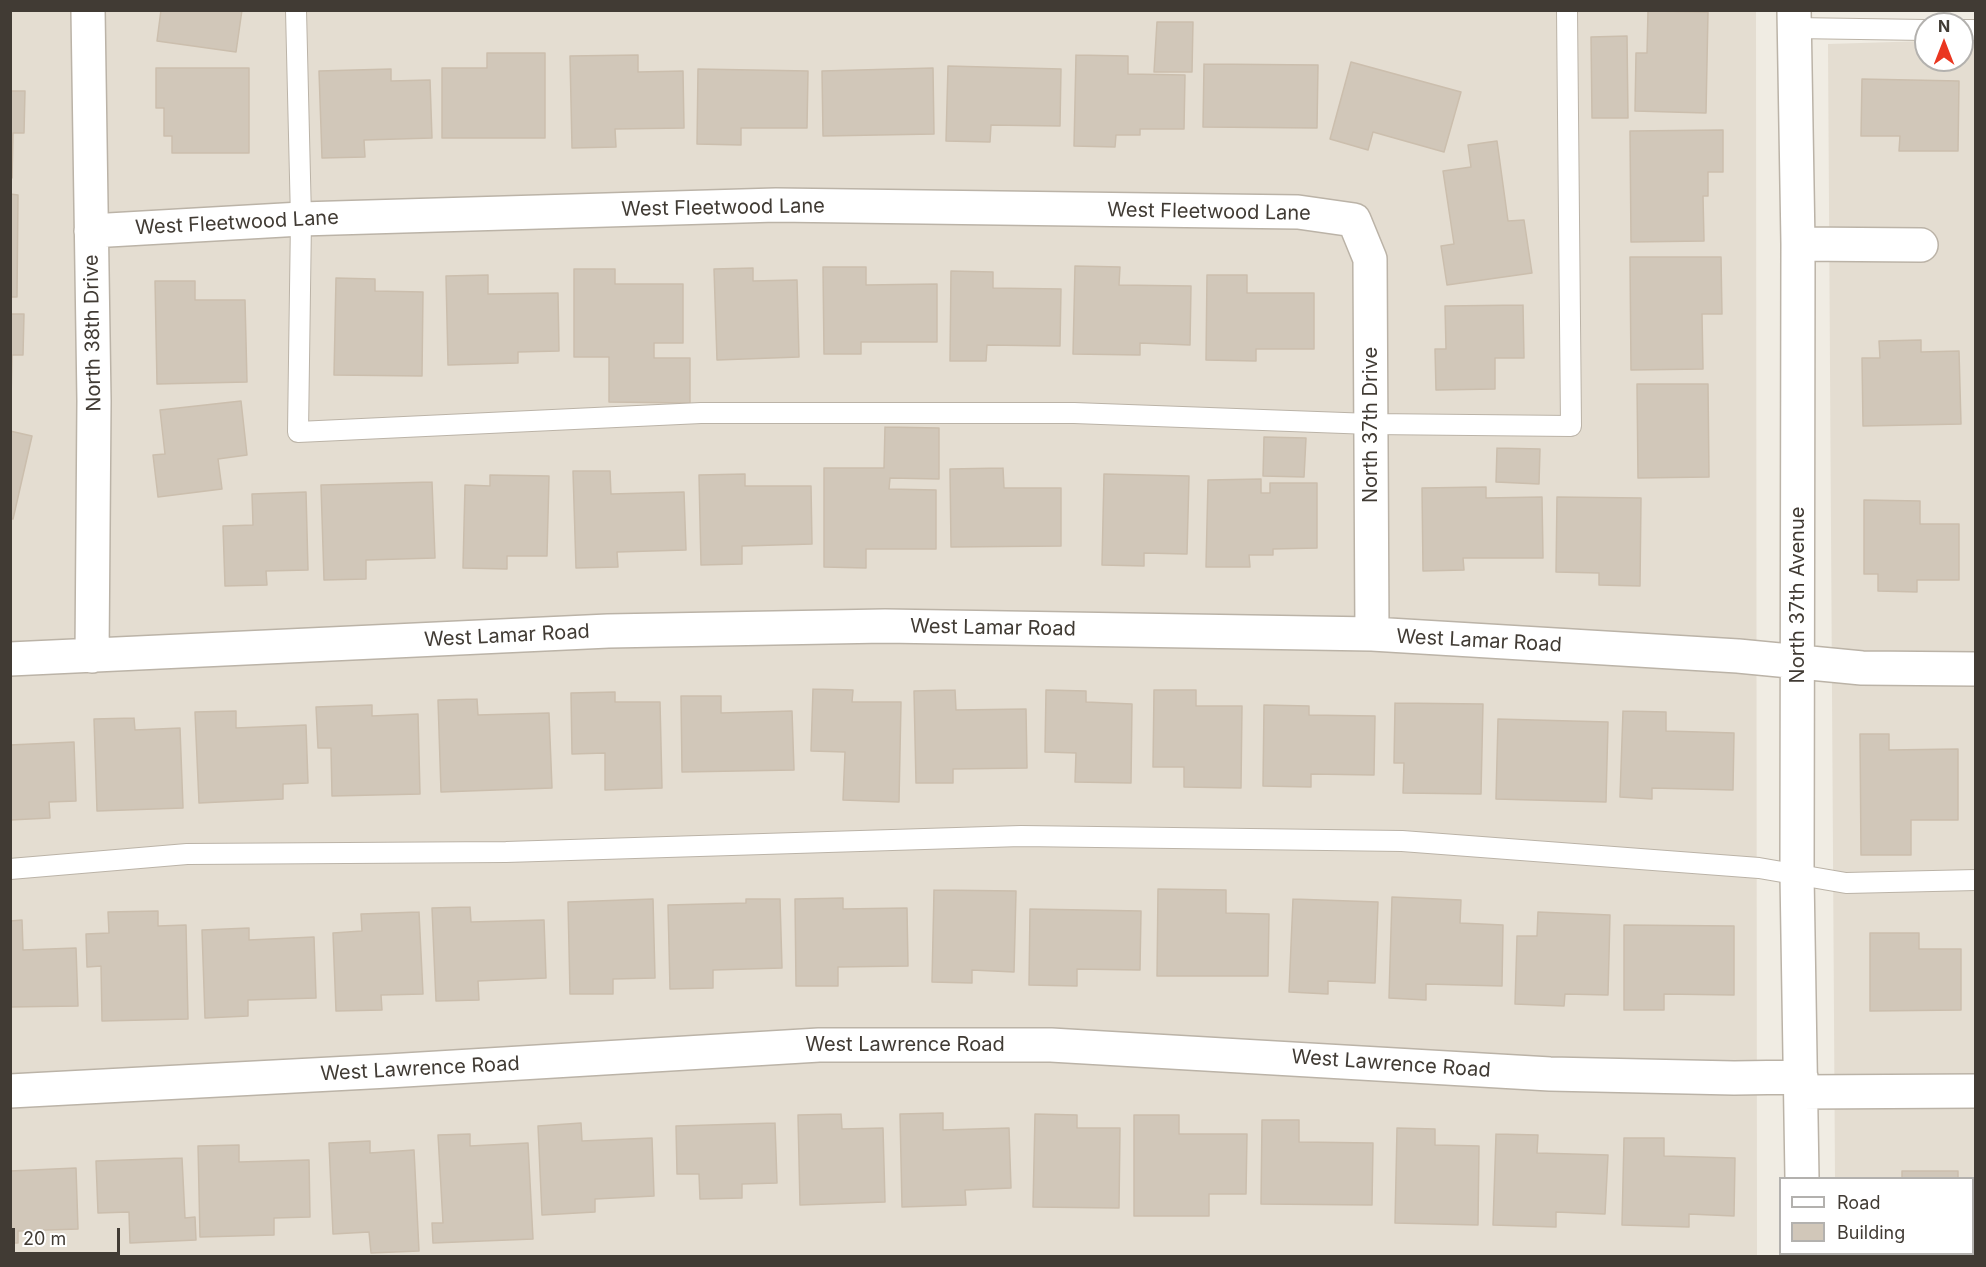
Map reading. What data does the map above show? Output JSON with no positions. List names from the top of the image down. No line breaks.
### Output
{"streets":{"street":["West Fleetwood Lane","North 38th Drive","North 37th Drive","North 37th Avenue","West Lamar Road","West Lawrence Road"]},"crossings":[["West Fleetwood Lane","North 38th Drive"],["West Fleetwood Lane","North 37th Drive"],["North 38th Drive","West Lamar Road"],["North 37th Drive","West Lamar Road"],["North 37th Avenue","West Lamar Road"],["North 37th Avenue","West Lawrence Road"]],"legend":["Road","Building"],"scale_bar":"20 m","north":"top"}
